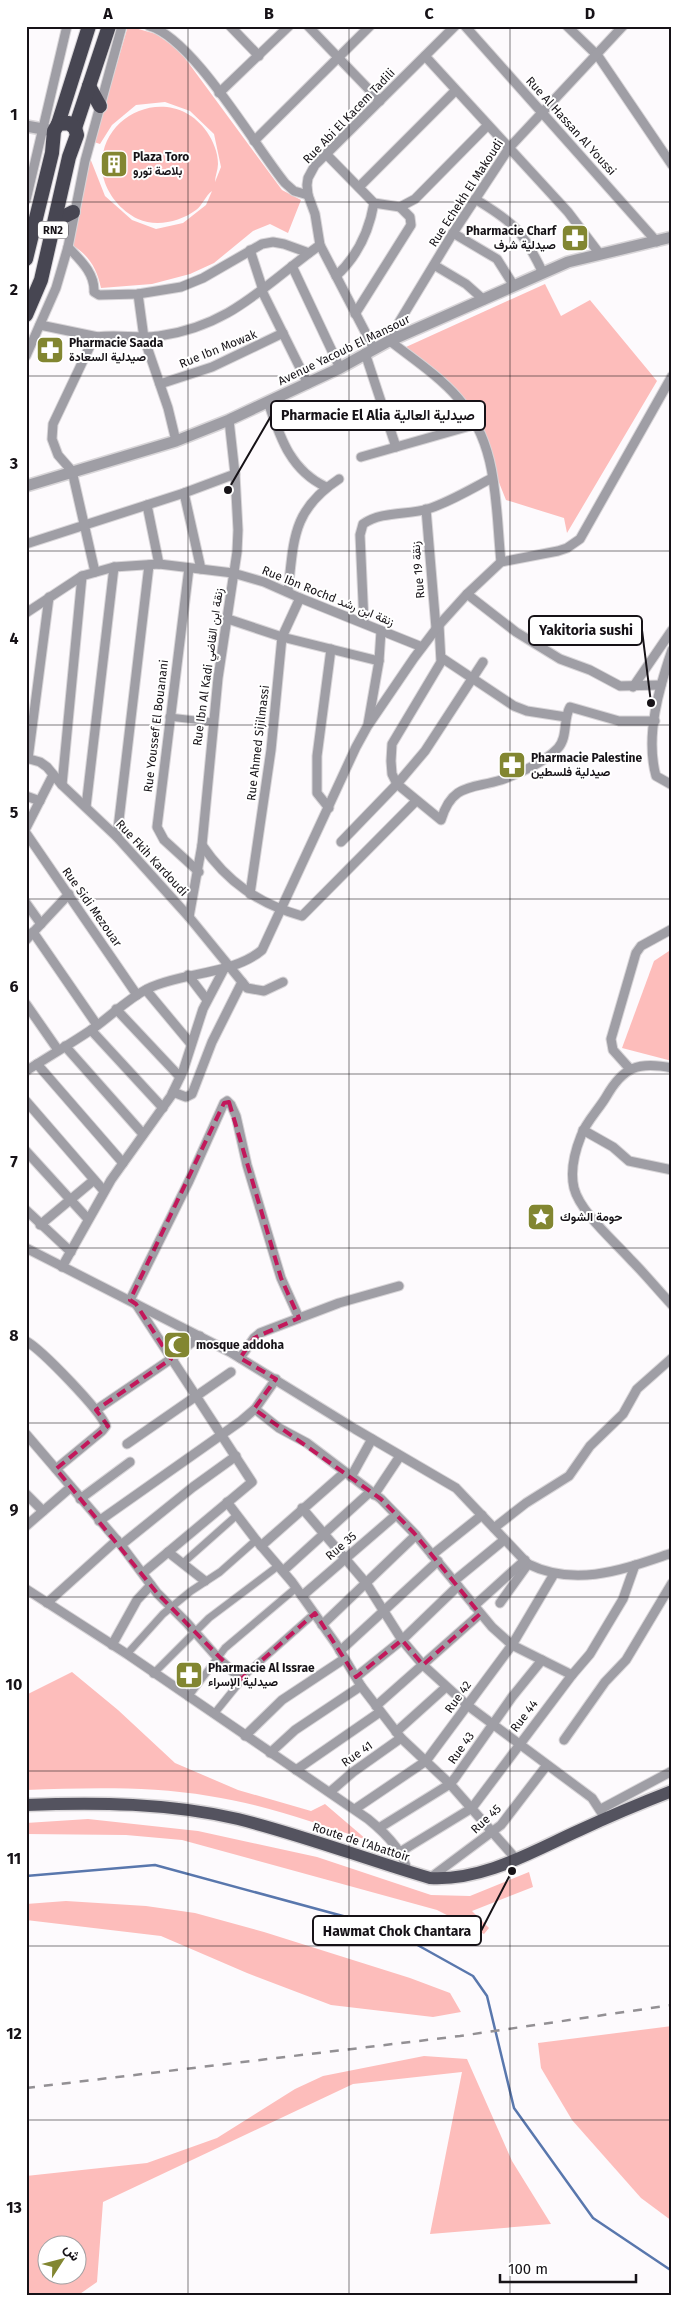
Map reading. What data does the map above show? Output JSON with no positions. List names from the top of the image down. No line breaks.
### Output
{"streets":{"highway":["RN2"],"main road":["Route de l’Abattoir"],"street":["Rue Abi El Kacem Tadili","Rue Al Hassan Al Youssi","Rue Echekh El Makoudi","Rue Ibn Mowak","Avenue Yacoub El Mansour","Rue 19 زنقة","Rue Ibn Rochd زنقة ابن رشد","Rue Ibn Al Kadi زنقة ابن القاضي","Rue Youssef El Bouanani","Rue Ahmed Sijilmassi","Rue Fkih Kardoudi","Rue Sidi Mezouar","Rue 35","Rue 42","Rue 44","Rue 43","Rue 41","Rue 45"]},"crossings":[["Rue Abi El Kacem Tadili","Avenue Yacoub El Mansour"],["Rue Al Hassan Al Youssi","Rue Echekh El Makoudi"],["Rue Al Hassan Al Youssi","Avenue Yacoub El Mansour"],["Rue Echekh El Makoudi","Avenue Yacoub El Mansour"],["Avenue Yacoub El Mansour","Rue Ibn Al Kadi زنقة ابن القاضي"],["Rue Ibn Rochd زنقة ابن رشد","Rue Ibn Al Kadi زنقة ابن القاضي"],["Rue Ibn Rochd زنقة ابن رشد","Rue Youssef El Bouanani"],["Rue Ibn Rochd زنقة ابن رشد","Rue Ahmed Sijilmassi"],["Rue Ibn Al Kadi زنقة ابن القاضي","Rue Youssef El Bouanani"],["Rue Ibn Al Kadi زنقة ابن القاضي","Rue Fkih Kardoudi"],["Rue 45","Route de l’Abattoir"]],"places":{"building":["Plaza Toro بلاصة تورو"],"pharmacy":["Pharmacie Charf صيدلية شرف","Pharmacie Saada صيدلية السعادة","Pharmacie Palestine صيدلية فلسطين","Pharmacie Al Issrae صيدلية الإسراء"],"other":["Pharmacie El Alia صيدلية العالية","Yakitoria sushi","Hawmat Chok Chantara"],"place":["حومة الشوك"],"mosque":["mosque addoha"]},"scale_bar":"100 m","north":"top right","grid":{"columns":["A","B","C","D"],"rows":["1","2","3","4","5","6","7","8","9","10","11","12","13"]}}
